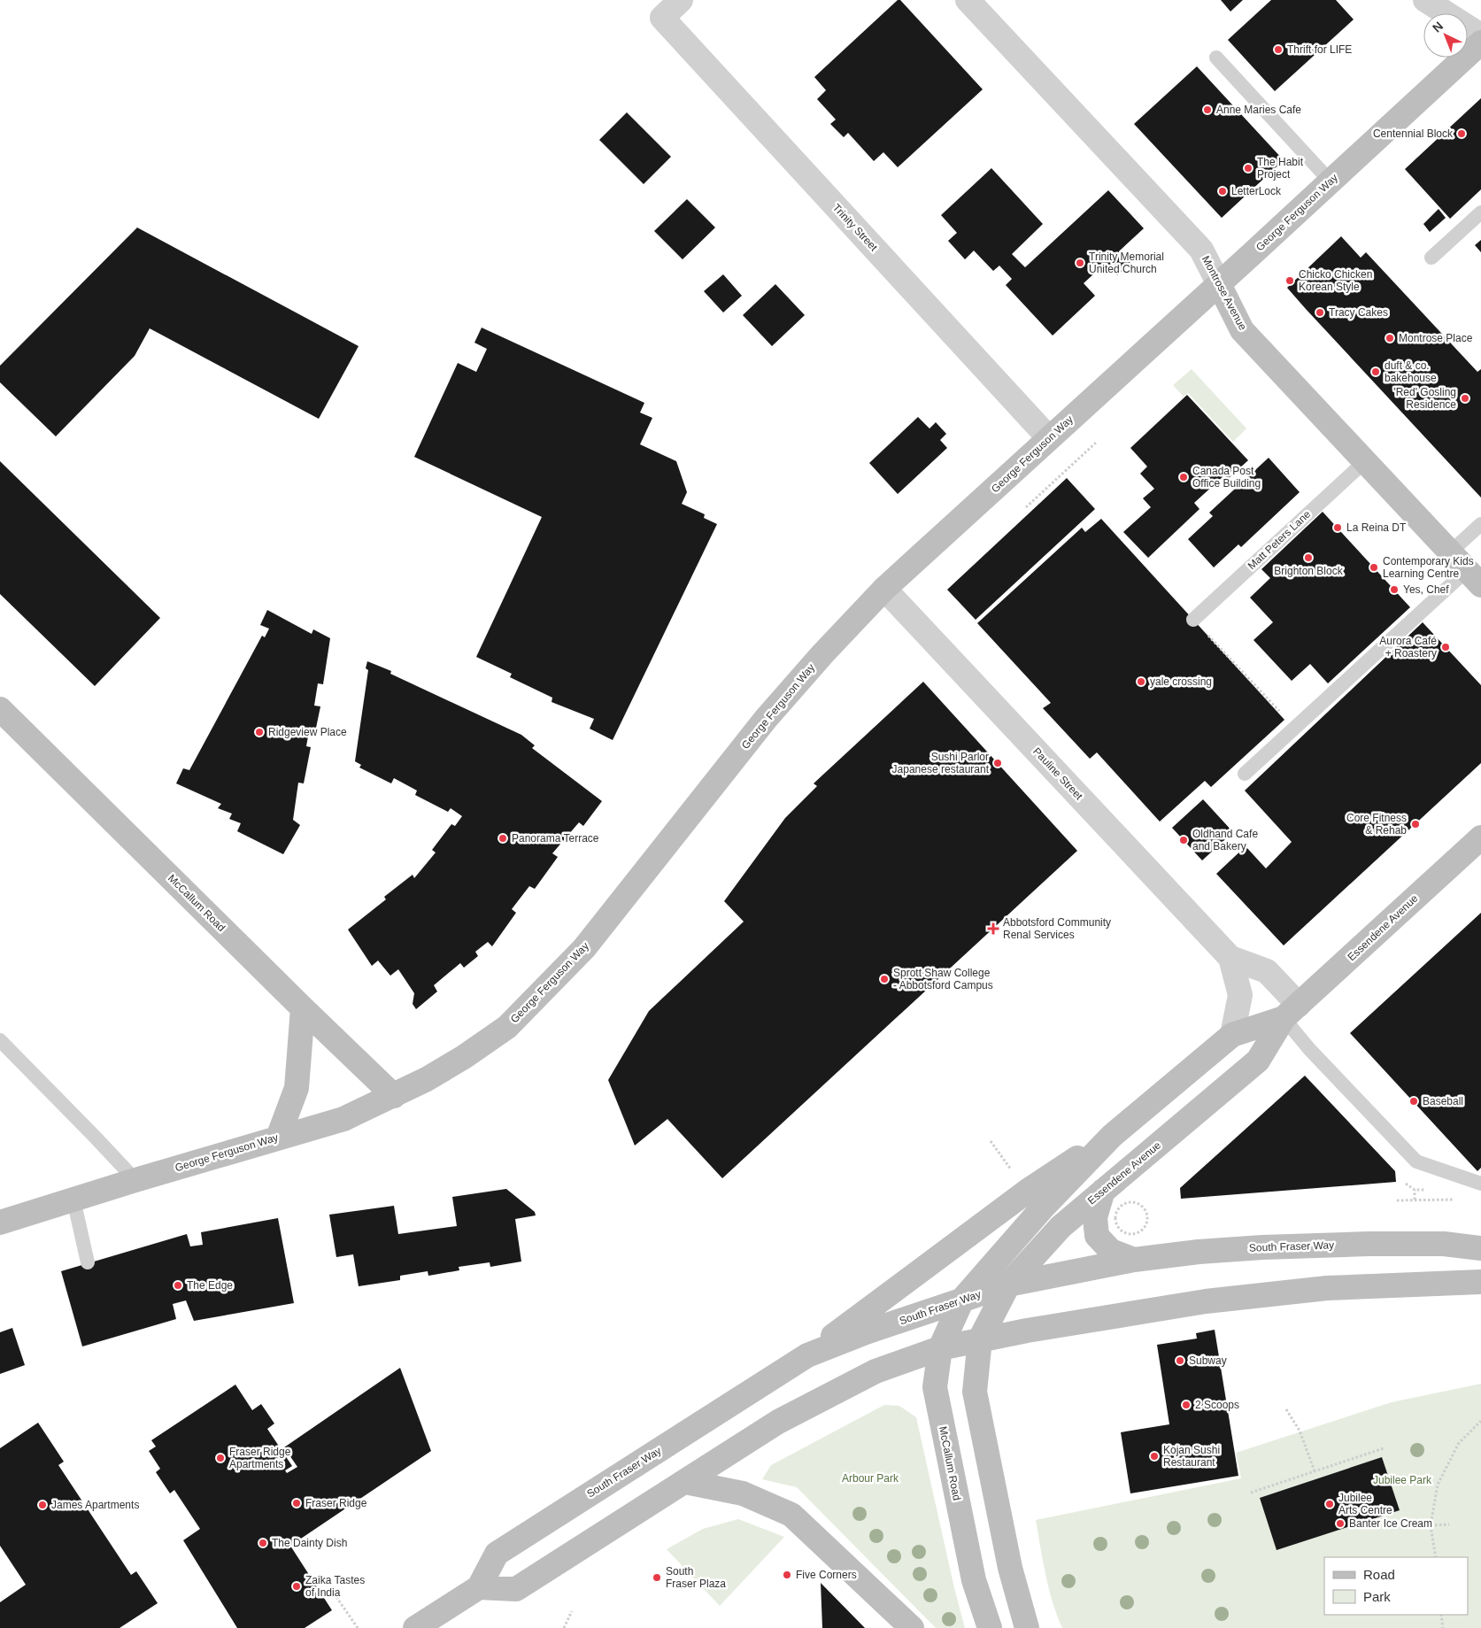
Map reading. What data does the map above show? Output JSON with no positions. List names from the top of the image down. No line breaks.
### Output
{"streets":{"main road":["George Ferguson Way","Montrose Avenue","McCallum Road","Essendene Avenue","South Fraser Way"],"street":["Trinity Street","Pauline Street"],"lane":["Matt Peters Lane"]},"crossings":[["George Ferguson Way","Trinity Street"],["George Ferguson Way","Montrose Avenue"],["George Ferguson Way","Pauline Street"],["George Ferguson Way","McCallum Road"],["Montrose Avenue","Matt Peters Lane"],["Pauline Street","Essendene Avenue"],["McCallum Road","Essendene Avenue"],["McCallum Road","South Fraser Way"],["Essendene Avenue","South Fraser Way"]],"parks":["Arbour Park","Jubilee Park"],"places":{"other":["Thrift for LIFE","Anne Maries Cafe","Centennial Block","The Habit Project","LetterLock","Trinity Memorial United Church","Chicko Chicken Korean Style","Tracy Cakes","Montrose Place","duft & co. bakehouse","'Red' Gosling Residence","Canada Post Office Building","La Reina DT","Brighton Block","Contemporary Kids Learning Centre","Yes, Chef","Aurora Café + Roastery","yale crossing","Ridgeview Place","Sushi Parlor Japanese restaurant","Core Fitness & Rehab","Panorama Terrace","Oldhand Cafe and Bakery","Sprott Shaw College - Abbotsford Campus","Baseball","The Edge","Subway","2 Scoops","Kojan Sushi Restaurant","Fraser Ridge Apartments","Fraser Ridge","Jubilee Arts Centre","James Apartments","Banter Ice Cream","The Dainty Dish","Five Corners","South Fraser Plaza","Zaika Tastes of India"],"health":["Abbotsford Community Renal Services"]},"legend":["Road","Park"],"north":"top left"}
